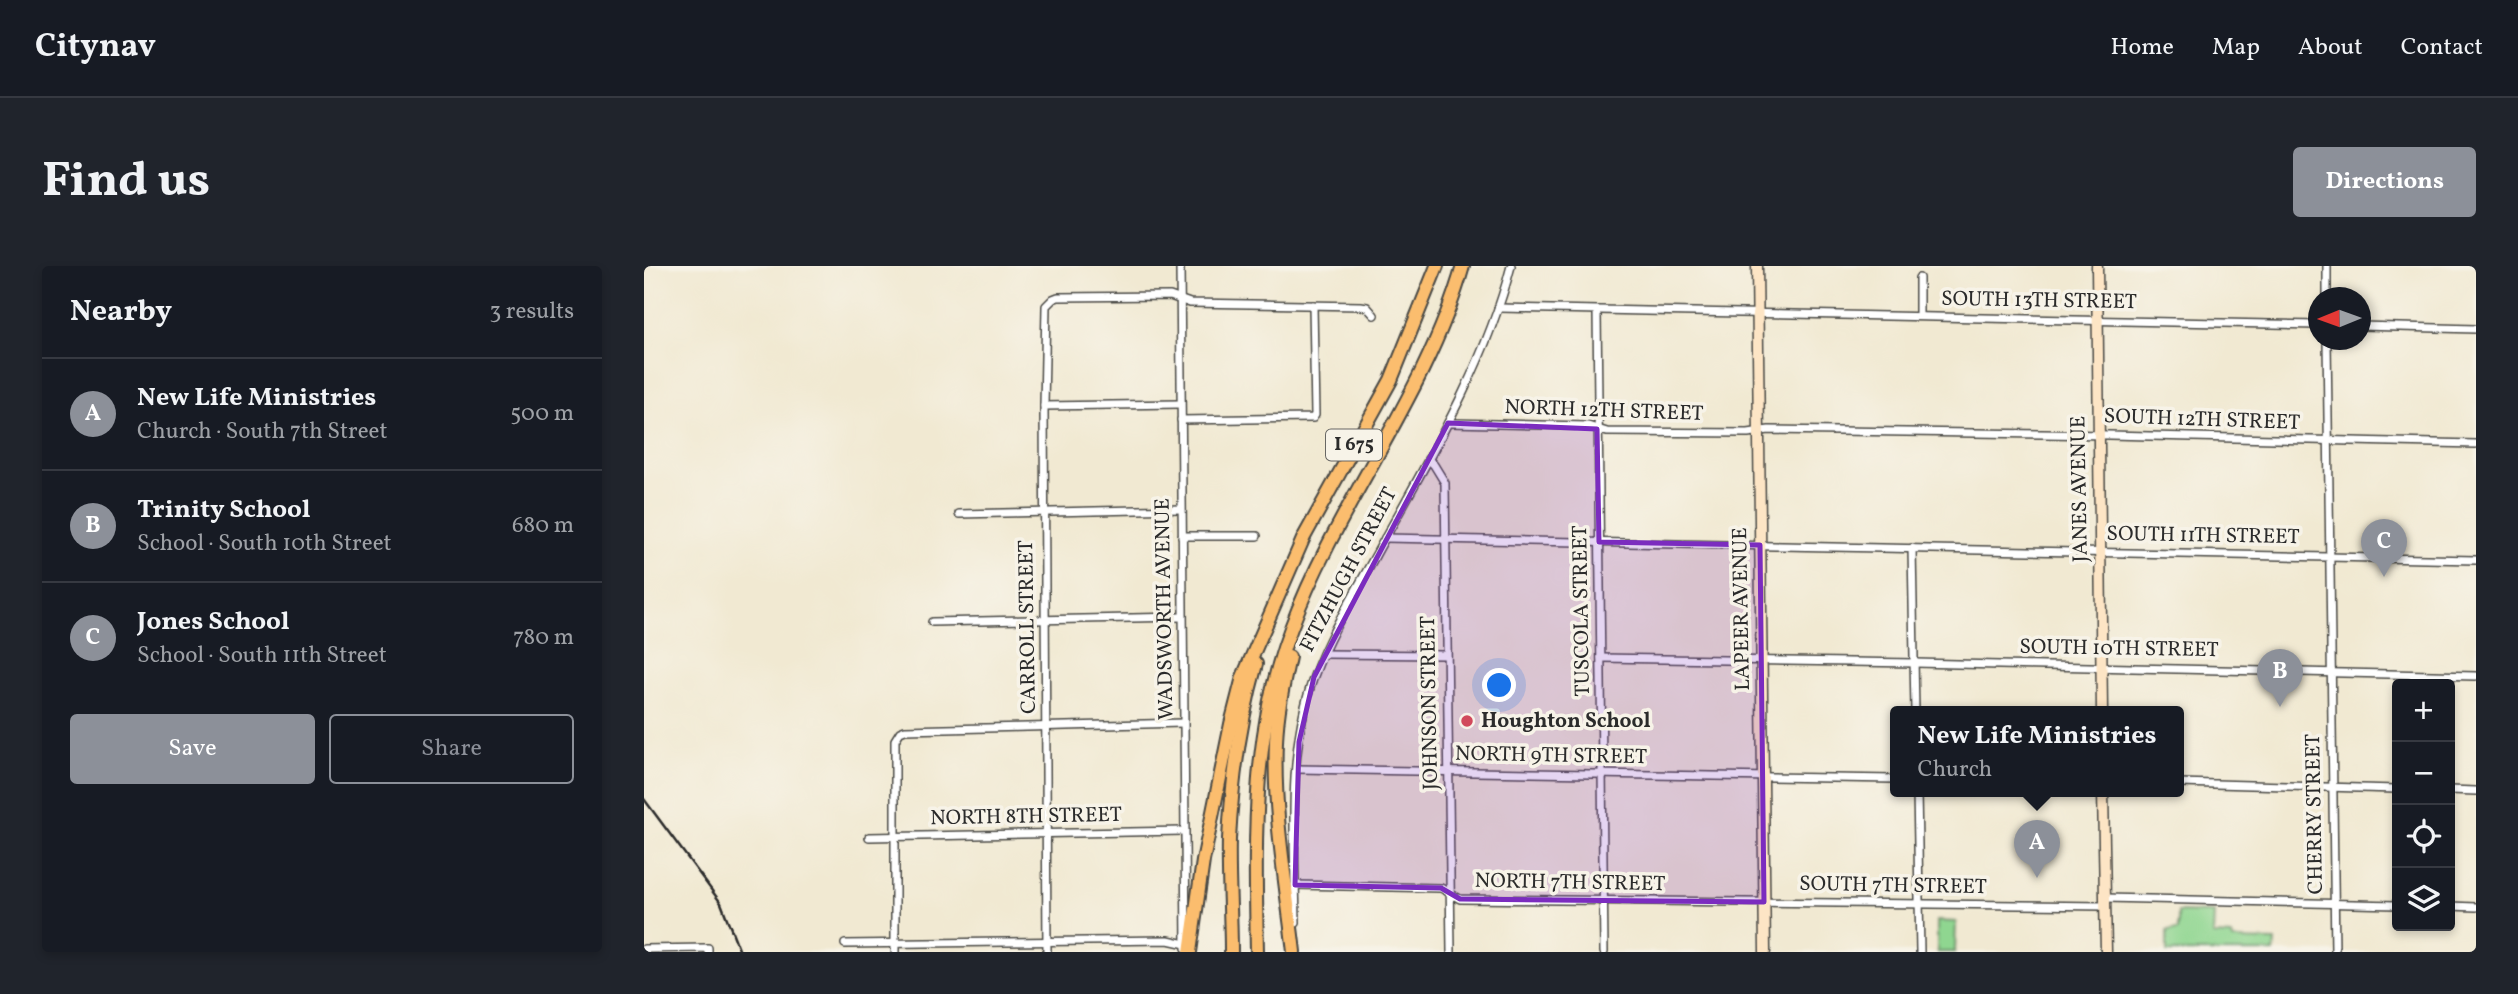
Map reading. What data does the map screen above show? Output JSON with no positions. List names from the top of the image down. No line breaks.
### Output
{"streets":{"highway":["I 675"],"street":["SOUTH 13TH STREET","NORTH 12TH STREET","SOUTH 12TH STREET","JANES AVENUE","SOUTH 11TH STREET","FITZHUGH STREET","WADSWORTH AVENUE","LAPEER AVENUE","TUSCOLA STREET","CARROLL STREET","SOUTH 10TH STREET","JOHNSON STREET","NORTH 9TH STREET","CHERRY STREET","NORTH 8TH STREET","NORTH 7TH STREET","SOUTH 7TH STREET"]},"crossings":[["SOUTH 13TH STREET","JANES AVENUE"],["SOUTH 13TH STREET","FITZHUGH STREET"],["SOUTH 13TH STREET","LAPEER AVENUE"],["SOUTH 13TH STREET","TUSCOLA STREET"],["NORTH 12TH STREET","SOUTH 12TH STREET"],["NORTH 12TH STREET","FITZHUGH STREET"],["NORTH 12TH STREET","LAPEER AVENUE"],["NORTH 12TH STREET","TUSCOLA STREET"],["SOUTH 12TH STREET","JANES AVENUE"],["SOUTH 12TH STREET","LAPEER AVENUE"],["SOUTH 12TH STREET","CHERRY STREET"],["JANES AVENUE","SOUTH 11TH STREET"],["JANES AVENUE","SOUTH 10TH STREET"],["SOUTH 11TH STREET","FITZHUGH STREET"],["SOUTH 11TH STREET","LAPEER AVENUE"],["SOUTH 11TH STREET","TUSCOLA STREET"],["SOUTH 11TH STREET","JOHNSON STREET"],["SOUTH 11TH STREET","CHERRY STREET"],["FITZHUGH STREET","JOHNSON STREET"],["FITZHUGH STREET","NORTH 9TH STREET"],["FITZHUGH STREET","NORTH 7TH STREET"],["WADSWORTH AVENUE","CARROLL STREET"],["WADSWORTH AVENUE","NORTH 8TH STREET"],["LAPEER AVENUE","SOUTH 10TH STREET"],["LAPEER AVENUE","NORTH 9TH STREET"],["LAPEER AVENUE","NORTH 7TH STREET"],["LAPEER AVENUE","SOUTH 7TH STREET"],["TUSCOLA STREET","SOUTH 10TH STREET"],["TUSCOLA STREET","NORTH 9TH STREET"],["TUSCOLA STREET","NORTH 7TH STREET"],["CARROLL STREET","NORTH 8TH STREET"],["SOUTH 10TH STREET","CHERRY STREET"],["JOHNSON STREET","NORTH 9TH STREET"],["JOHNSON STREET","NORTH 7TH STREET"],["CHERRY STREET","SOUTH 7TH STREET"],["NORTH 7TH STREET","SOUTH 7TH STREET"]],"places":["Houghton School"],"north":"left","page":{"header":"Citynav","nav":["Home","Map","About","Contact"],"buttons":["Directions",["Save","Share"]],"title":"Find us","heading":["Nearby","3 results"],"list":[{"mark":"A","name":"New Life Ministries","note":"Church · South 7th Street","value":"500 m"},{"mark":"B","name":"Trinity School","note":"School · South 10th Street","value":"680 m"},{"mark":"C","name":"Jones School","note":"School · South 11th Street","value":"780 m"}],"pins":["C","B","A"],"map_buttons":["+","−"],"popup":["New Life Ministries","Church"]}}
